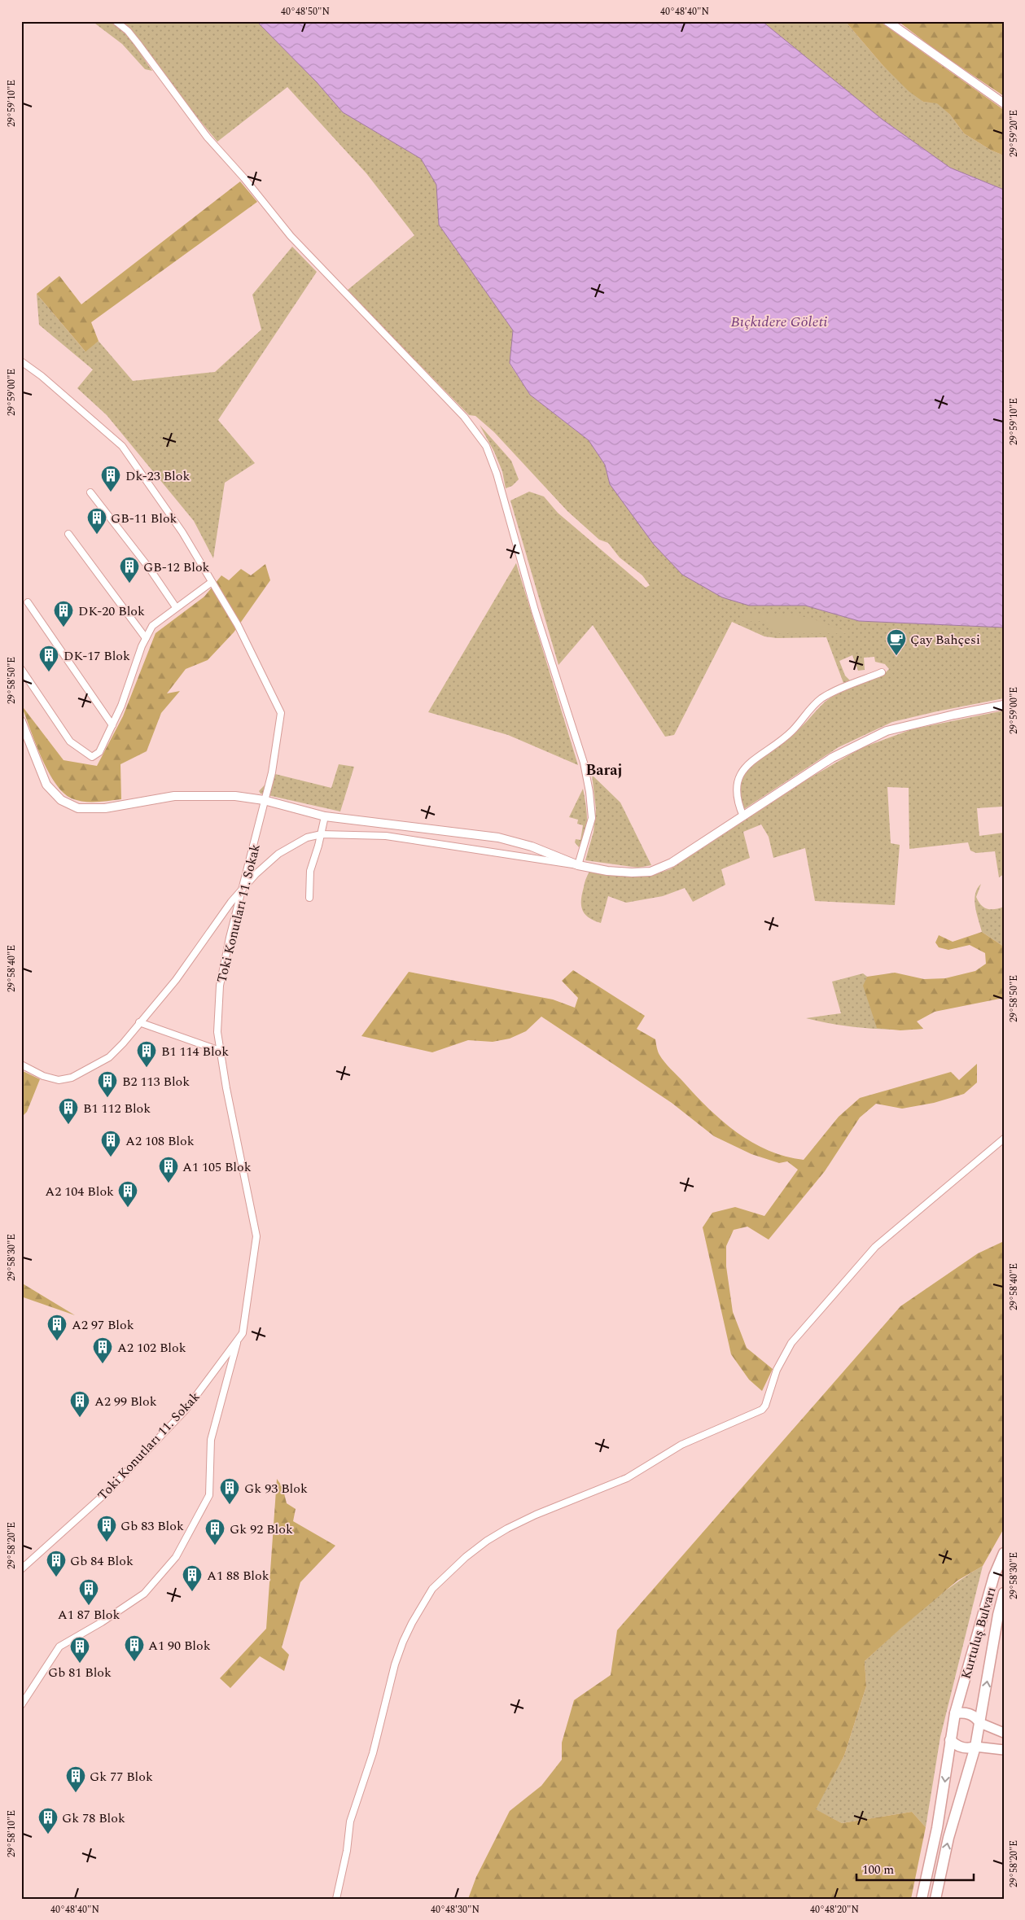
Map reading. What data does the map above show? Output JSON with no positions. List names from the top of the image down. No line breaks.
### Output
{"streets":{"highway":["Kurtuluş Bulvarı"],"street":["Toki Konutları 11. Sokak"]},"districts":["Baraj"],"water":["Bıçkıdere Göleti"],"places":{"building":["Dk-23 Blok","GB-11 Blok","GB-12 Blok","DK-20 Blok","DK-17 Blok","B1 114 Blok","B2 113 Blok","B1 112 Blok","A2 108 Blok","A1 105 Blok","A2 104 Blok","A2 97 Blok","A2 102 Blok","A2 99 Blok","Gk 93 Blok","Gb 83 Blok","Gk 92 Blok","Gb 84 Blok","A1 88 Blok","A1 87 Blok","A1 90 Blok","Gb 81 Blok","Gk 77 Blok","Gk 78 Blok"],"cafe":["Çay Bahçesi"]},"scale_bar":"100 m","coordinates":["40°48'50\"N","40°48'40\"N","29°59'10\"E","29°59'20\"E","29°59'00\"E","29°58'50\"E","29°58'40\"E","29°58'30\"E","29°58'20\"E","29°58'10\"E","40°48'30\"N","40°48'20\"N"]}
